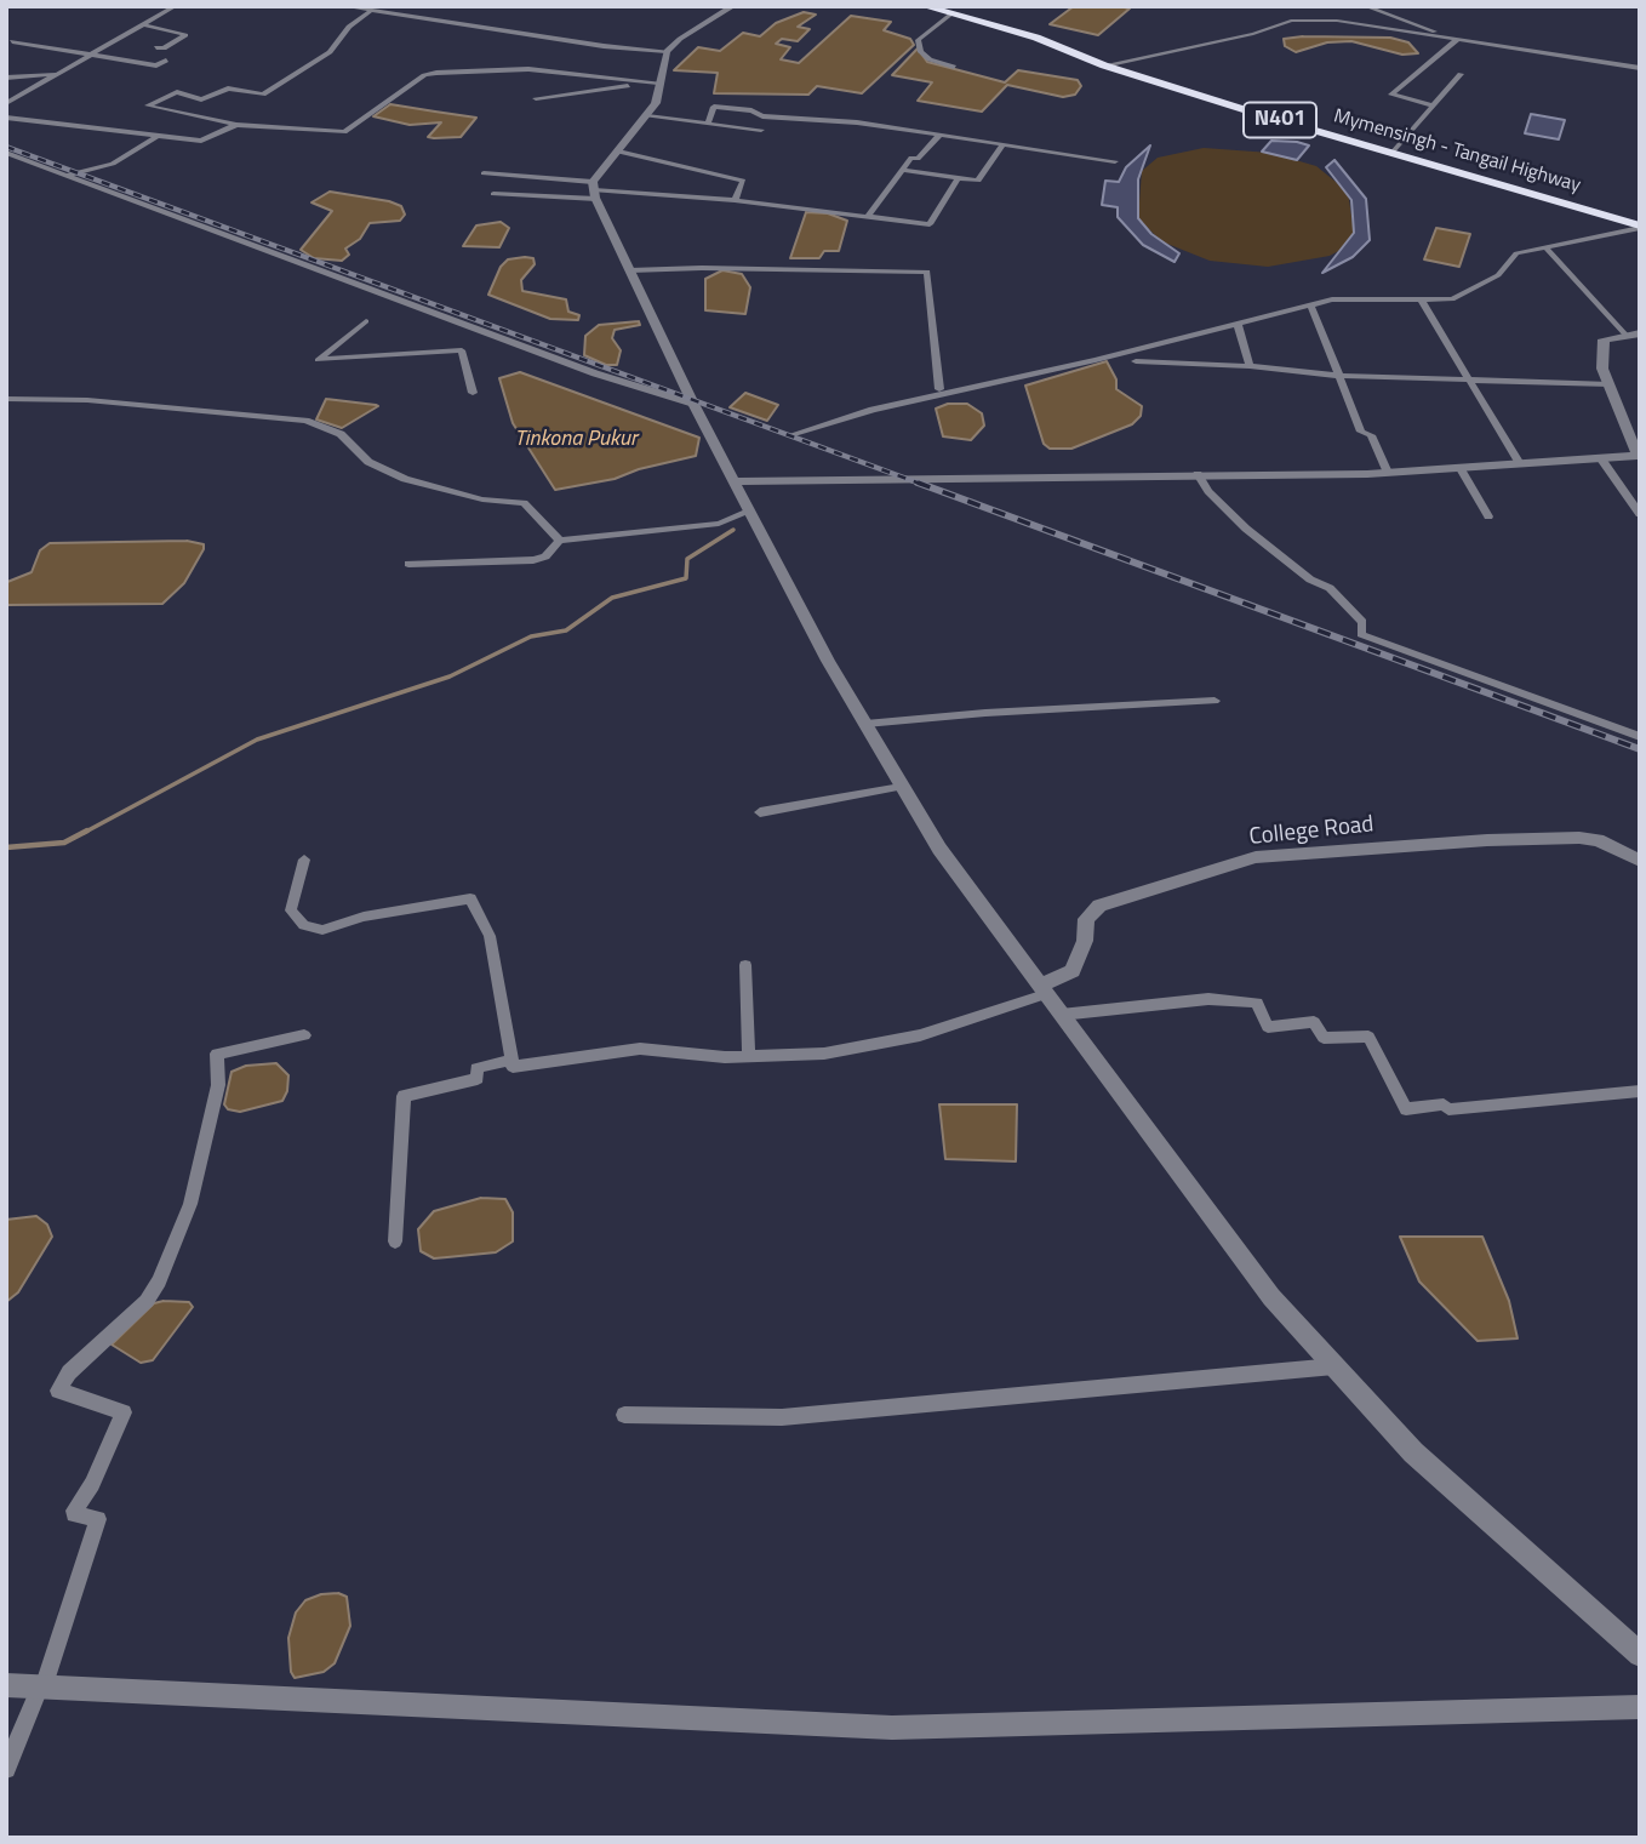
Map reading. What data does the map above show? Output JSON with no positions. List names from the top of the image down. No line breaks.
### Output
{"streets":{"highway":["N401","Mymensingh - Tangail Highway"],"street":["College Road"]},"water":["Tinkona Pukur"]}
